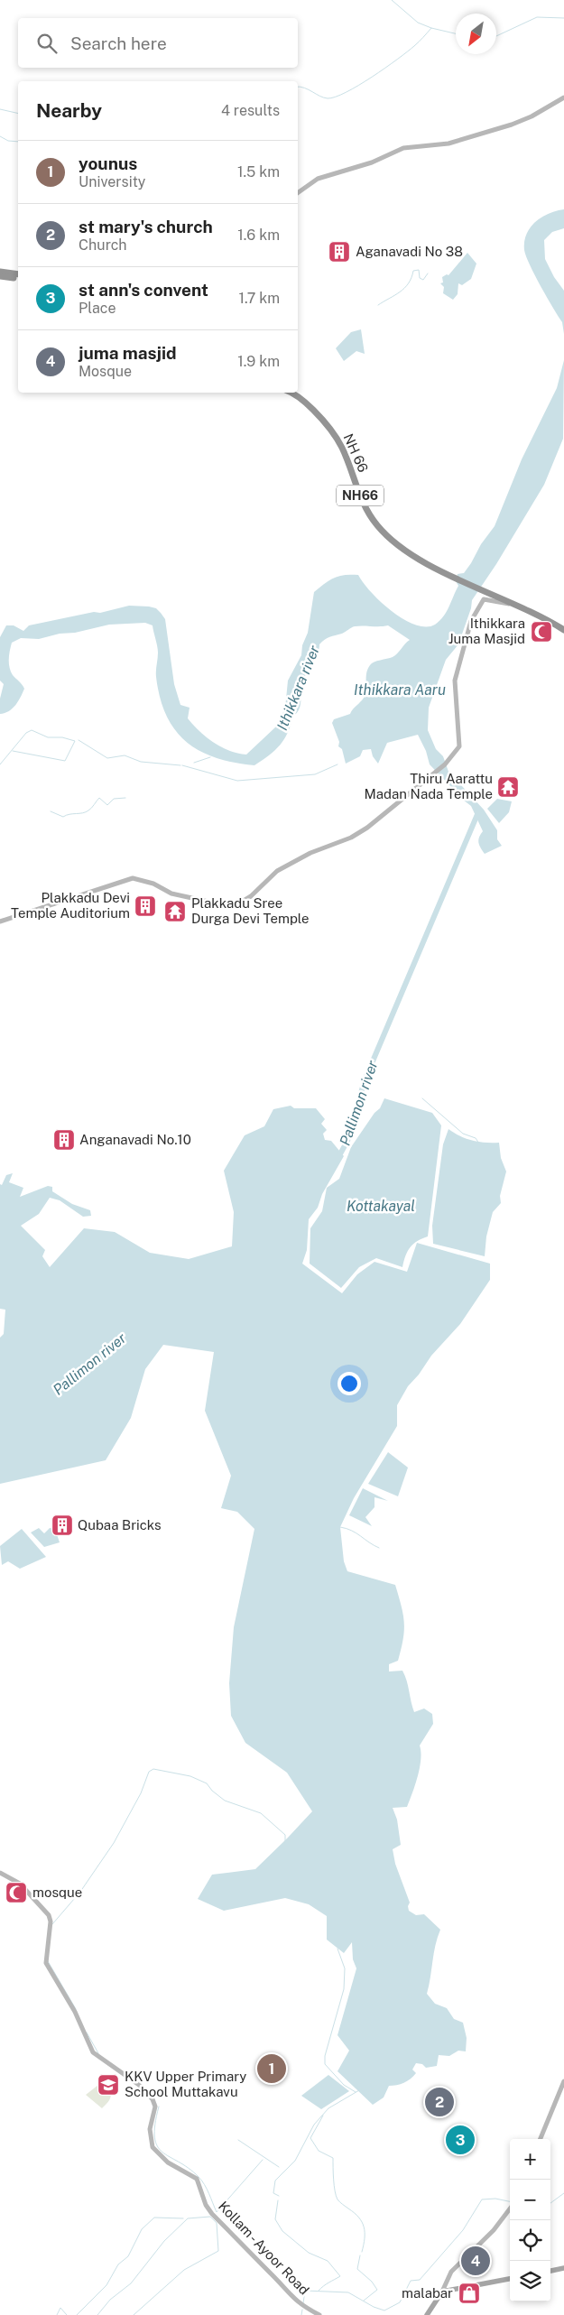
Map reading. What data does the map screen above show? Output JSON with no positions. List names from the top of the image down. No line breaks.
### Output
{"streets":{"highway":["NH 66","NH66"],"main road":["Kollam - Ayoor Road"]},"crossings":[["NH 66","NH66"]],"water":["Ithikkara river","Ithikkara Aaru","Pallimon river","Kottakayal"],"places":{"building":["Aganavadi No 38","Plakkadu Devi Temple Auditorium","Anganavadi No.10","Qubaa Bricks"],"mosque":["Ithikkara Juma Masjid","mosque"],"temple":["Thiru Aarattu Madan Nada Temple","Plakkadu Sree Durga Devi Temple"],"school or university":["KKV Upper Primary School Muttakavu"],"shop":["malabar"]},"north":"bottom left","page":{"search":"Search here","heading":["Nearby","4 results"],"list":[{"mark":"1","name":"younus","note":"University","value":"1.5 km"},{"mark":"2","name":"st mary's church","note":"Church","value":"1.6 km"},{"mark":"3","name":"st ann's convent","note":"Place","value":"1.7 km"},{"mark":"4","name":"juma masjid","note":"Mosque","value":"1.9 km"}],"pins":["1","2","3","4"],"map_buttons":["+","−"]}}
